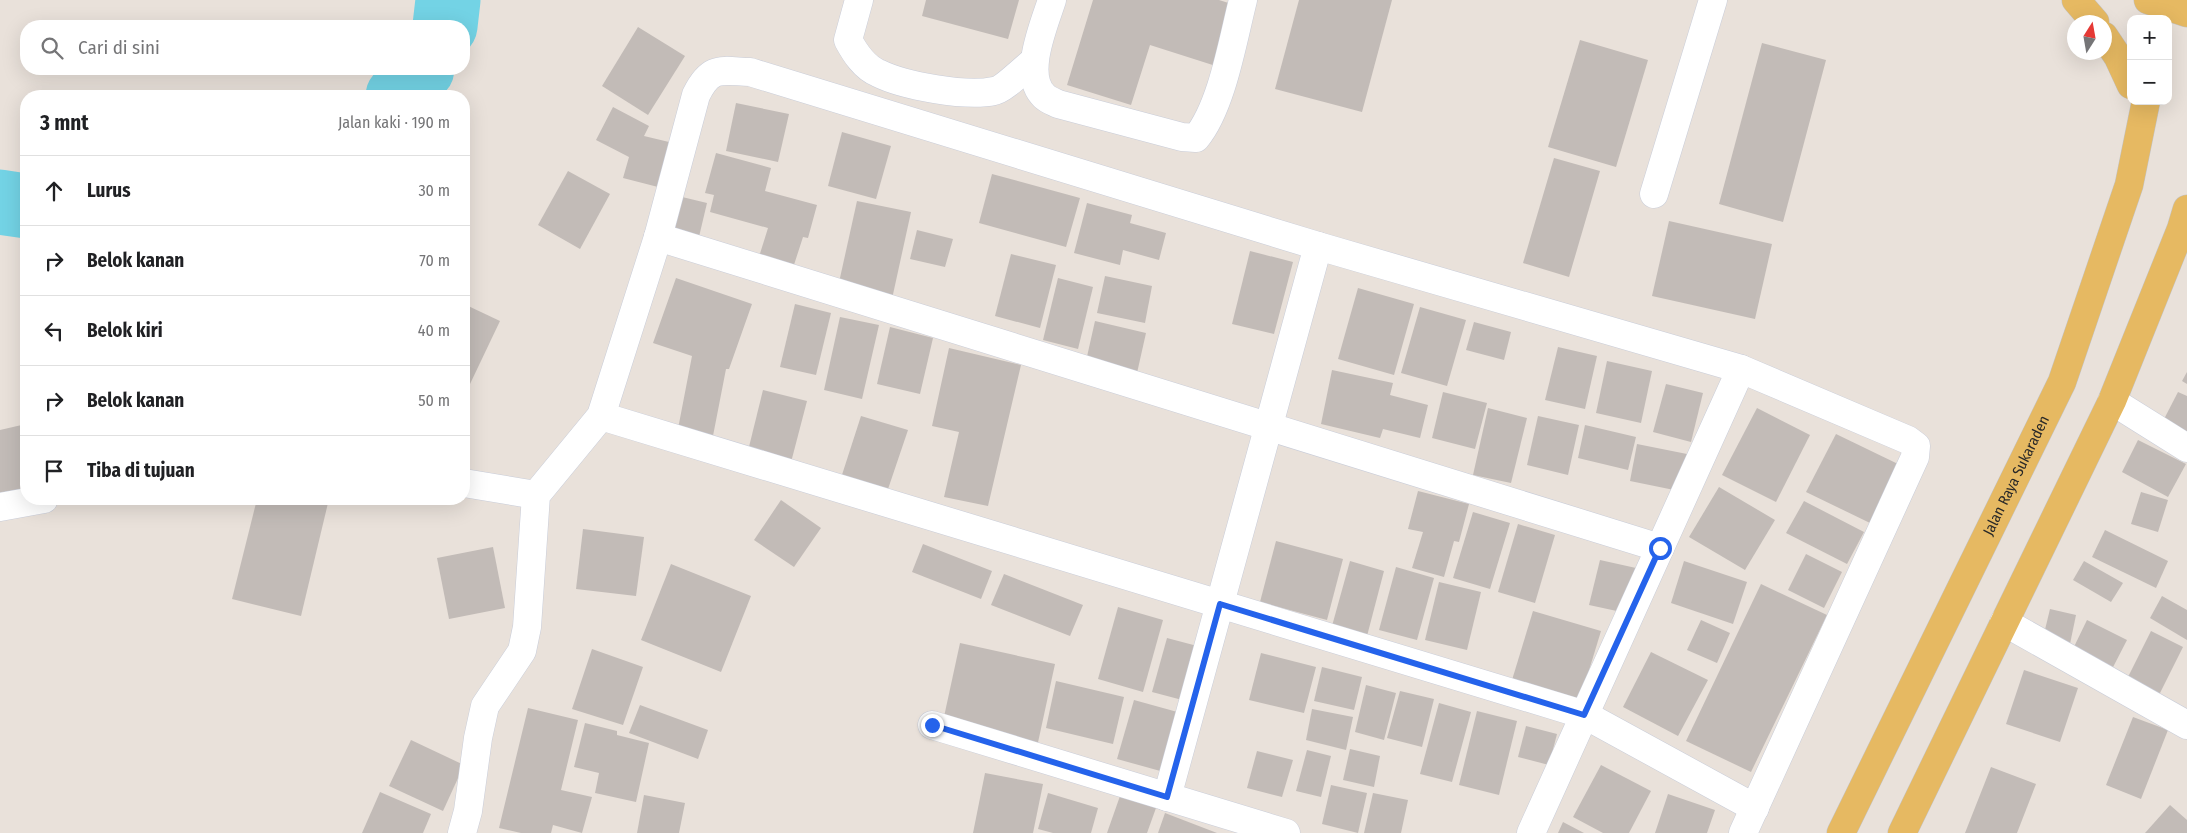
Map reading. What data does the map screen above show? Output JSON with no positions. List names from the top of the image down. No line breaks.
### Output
{"streets":{"main road":["Jalan Raya Sukaraden"]},"north":"top","page":{"map_buttons":["+","−"],"search":"Cari di sini","heading":["3 mnt","Jalan kaki · 190 m"],"list":[["Lurus","30 m"],["Belok kanan","70 m"],["Belok kiri","40 m"],["Belok kanan","50 m"],"Tiba di tujuan"]}}
